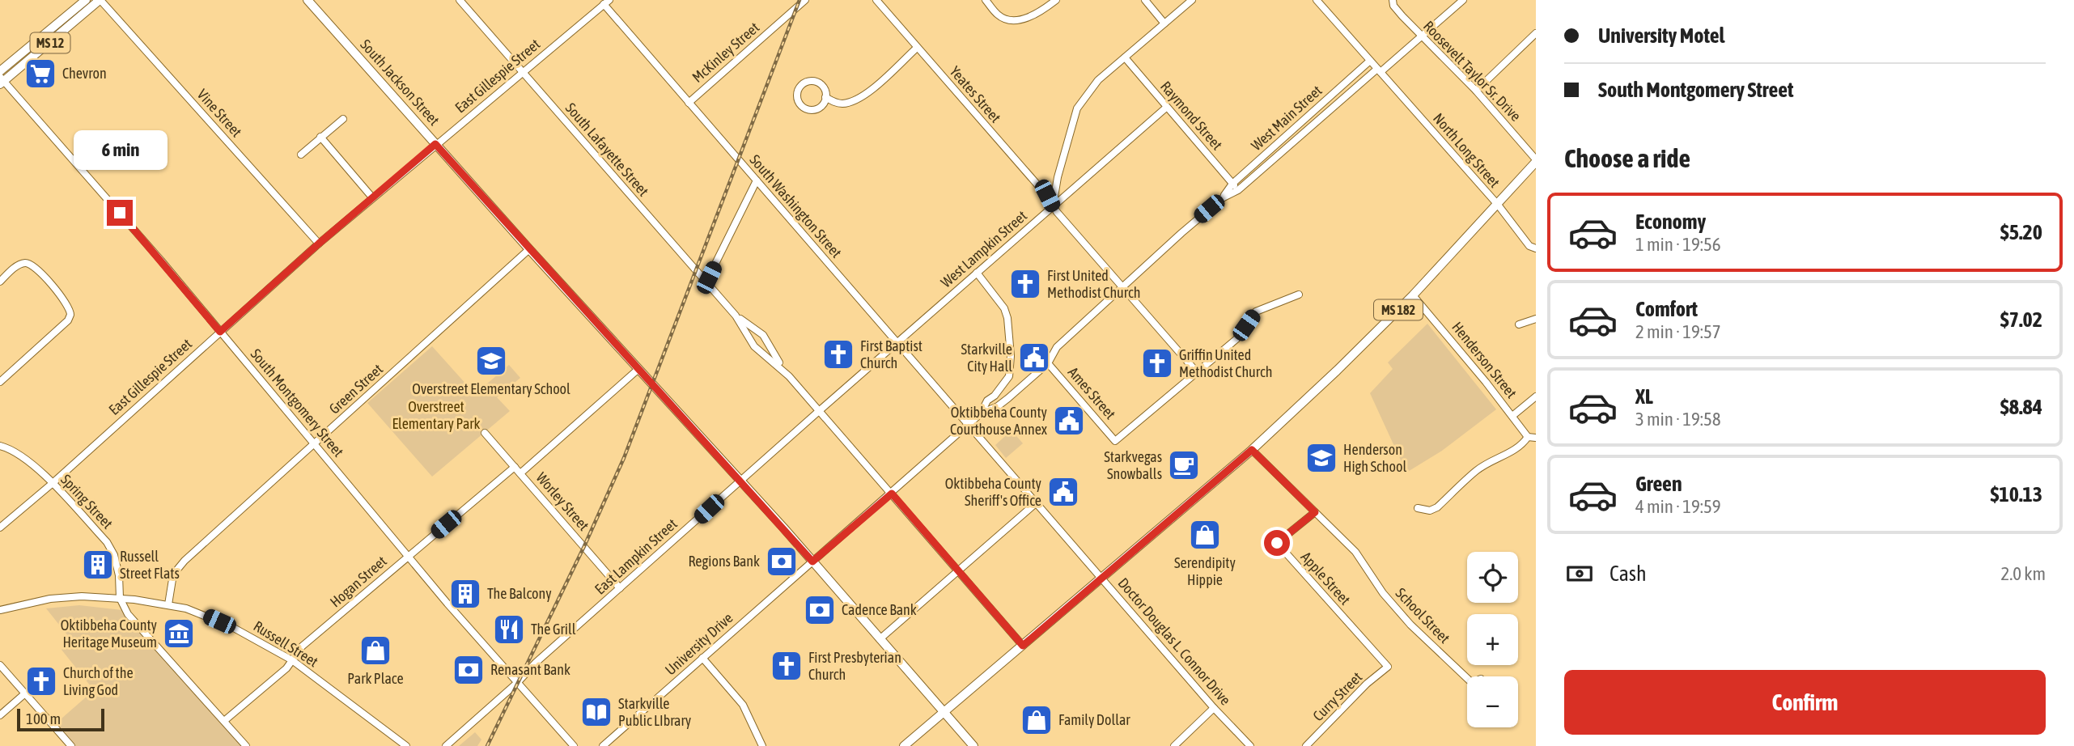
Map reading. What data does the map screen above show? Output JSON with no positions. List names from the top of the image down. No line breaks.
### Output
{"streets":{"main road":["MS 12","South Jackson Street","MS 182"],"street":["McKinley Street","Roosevelt Taylor Sr. Drive","East Gillespie Street","Yeates Street","Vine Street","Raymond Street","West Main Street","South Lafayette Street","North Long Street","South Washington Street","West Lampkin Street","Henderson Street","Green Street","Ames Street","South Montgomery Street","Spring Street","Worley Street","East Lampkin Street","Apple Street","Hogan Street","School Street","Doctor Douglas L. Connor Drive","Russell Street","University Drive","Curry Street"]},"crossings":[["MS 12","Vine Street"],["MS 12","South Montgomery Street"],["McKinley Street","South Washington Street"],["Roosevelt Taylor Sr. Drive","West Main Street"],["Roosevelt Taylor Sr. Drive","MS 182"],["East Gillespie Street","South Jackson Street"],["East Gillespie Street","Vine Street"],["East Gillespie Street","South Lafayette Street"],["East Gillespie Street","South Washington Street"],["East Gillespie Street","South Montgomery Street"],["East Gillespie Street","Spring Street"],["South Jackson Street","MS 182"],["South Jackson Street","Green Street"],["South Jackson Street","East Lampkin Street"],["South Jackson Street","University Drive"],["Yeates Street","West Main Street"],["Yeates Street","West Lampkin Street"],["Yeates Street","Ames Street"],["Raymond Street","West Main Street"],["Raymond Street","West Lampkin Street"],["West Main Street","South Lafayette Street"],["West Main Street","North Long Street"],["West Main Street","South Washington Street"],["West Main Street","Ames Street"],["West Main Street","Doctor Douglas L. Connor Drive"],["West Main Street","University Drive"],["South Lafayette Street","MS 182"],["South Lafayette Street","East Lampkin Street"],["South Lafayette Street","University Drive"],["North Long Street","MS 182"],["South Washington Street","West Lampkin Street"],["South Washington Street","East Lampkin Street"],["South Washington Street","Doctor Douglas L. Connor Drive"],["West Lampkin Street","East Lampkin Street"],["MS 182","Henderson Street"],["MS 182","Doctor Douglas L. Connor Drive"],["Green Street","South Montgomery Street"],["Green Street","Russell Street"],["South Montgomery Street","East Lampkin Street"],["South Montgomery Street","Hogan Street"],["Spring Street","Russell Street"],["Worley Street","East Lampkin Street"],["Worley Street","Hogan Street"],["Apple Street","School Street"],["Apple Street","Curry Street"],["Hogan Street","Russell Street"]],"parks":["Overstreet Elementary Park"],"places":{"supermarket":["Chevron"],"church":["First United Methodist Church","First Baptist Church","Griffin United Methodist Church","First Presbyterian Church","Church of the Living God"],"public building":["Starkville City Hall","Oktibbeha County Courthouse Annex","Oktibbeha County Sheriff's Office"],"school or university":["Overstreet Elementary School","Henderson High School"],"cafe":["Starkvegas Snowballs"],"shop":["Serendipity Hippie","Park Place","Family Dollar"],"bank":["Regions Bank","Cadence Bank","Renasant Bank"],"building":["Russell Street Flats","The Balcony"],"restaurant":["The Grill"],"museum":["Oktibbeha County Heritage Museum"],"library":["Starkville Public LIbrary"]},"scale_bar":"100 m","page":{"banner":["University Motel","South Montgomery Street"],"heading":"Choose a ride","bubble":"6 min","list":[{"name":"Economy","note":"1 min · 19:56","value":"$5.20"},{"name":"Comfort","note":"2 min · 19:57","value":"$7.02"},{"name":"XL","note":"3 min · 19:58","value":"$8.84"},{"name":"Green","note":"4 min · 19:59","value":"$10.13"}],"pay":["Cash","2.0 km"],"map_buttons":["+","−"],"buttons":"Confirm","scale":"100 m"}}
